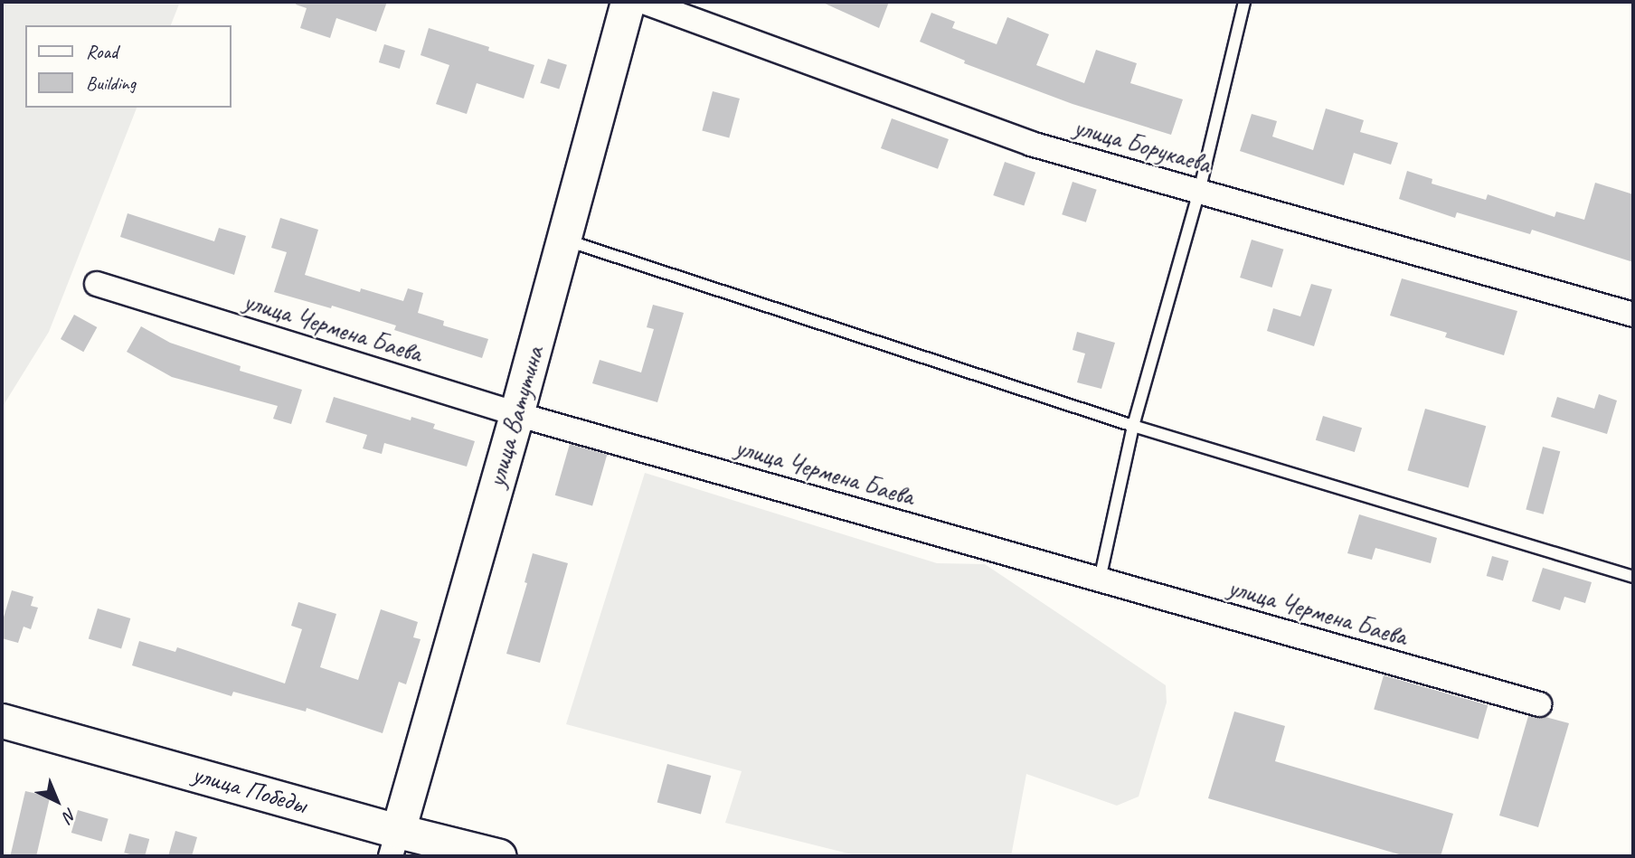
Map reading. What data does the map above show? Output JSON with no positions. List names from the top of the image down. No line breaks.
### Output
{"streets":{"street":["улица Борукаева","улица Чермена Баева","улица Ватутина","улица Победы"]},"crossings":[["улица Чермена Баева","улица Ватутина"],["улица Ватутина","улица Победы"]],"legend":["Road","Building"],"north":"bottom right"}
